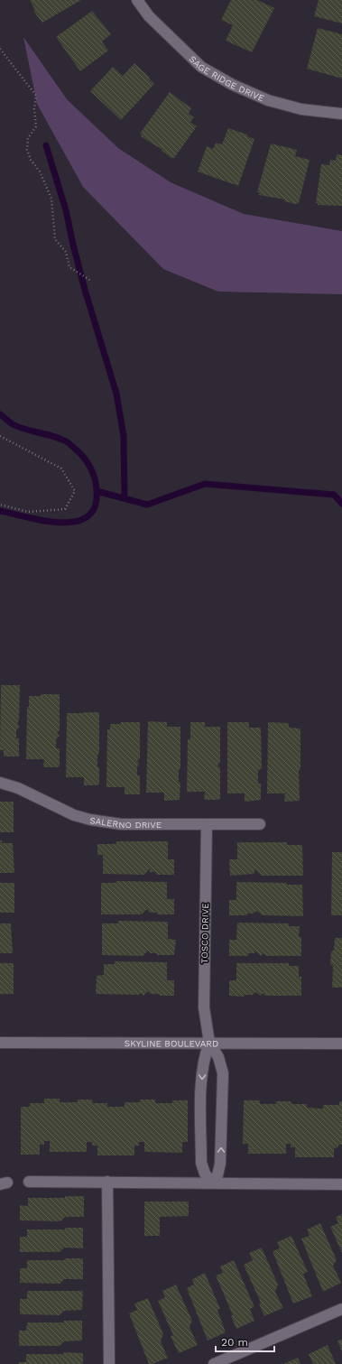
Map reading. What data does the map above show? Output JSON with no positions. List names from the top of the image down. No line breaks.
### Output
{"streets":{"street":["SAGE RIDGE DRIVE","SALERNO DRIVE","TOSCO DRIVE","SKYLINE BOULEVARD"]},"crossings":[["SALERNO DRIVE","TOSCO DRIVE"],["TOSCO DRIVE","SKYLINE BOULEVARD"]],"scale_bar":"20 m"}
